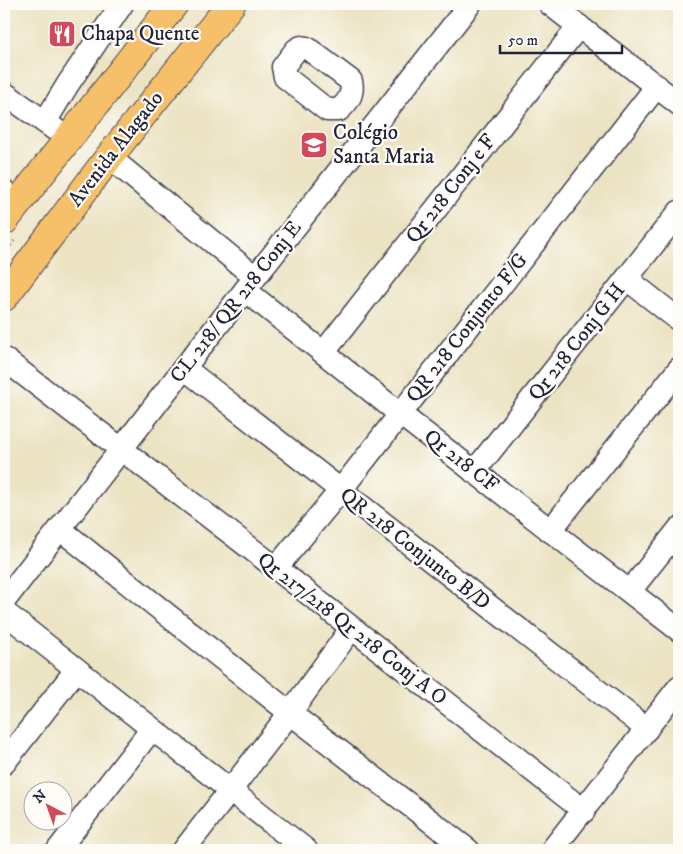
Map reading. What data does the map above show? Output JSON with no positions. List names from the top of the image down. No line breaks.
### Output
{"streets":{"main road":["Avenida Alagado"],"street":["Qr 218 Conj e F","CL 218/ QR 218 Conj E","QR 218 Conjunto F/G","Qr 218 Conj G H","Qr 218 CF","QR 218 Conjunto B/D","Qr 217/218 Qr 218 Conj A O"]},"crossings":[["Avenida Alagado","Qr 218 CF"],["Qr 218 Conj e F","Qr 218 CF"],["CL 218/ QR 218 Conj E","Qr 218 CF"],["CL 218/ QR 218 Conj E","QR 218 Conjunto B/D"],["CL 218/ QR 218 Conj E","Qr 217/218 Qr 218 Conj A O"],["QR 218 Conjunto F/G","Qr 218 CF"],["QR 218 Conjunto F/G","QR 218 Conjunto B/D"],["QR 218 Conjunto F/G","Qr 217/218 Qr 218 Conj A O"],["Qr 218 Conj G H","Qr 218 CF"]],"places":{"restaurant":["Chapa Quente"],"school or university":["Colégio Santa Maria"]},"scale_bar":"50 m","north":"top left"}
